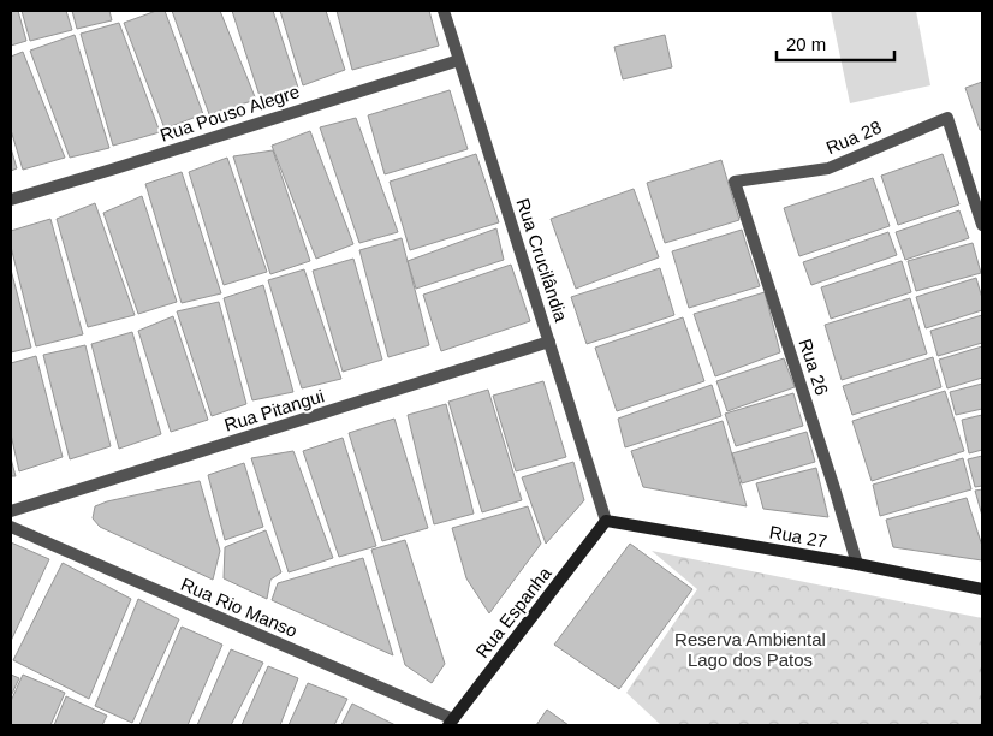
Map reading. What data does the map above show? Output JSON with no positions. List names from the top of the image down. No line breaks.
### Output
{"streets":{"street":["Rua Pouso Alegre","Rua 28","Rua Crucilândia","Rua 26","Rua Pitangui","Rua 27","Rua Rio Manso","Rua Espanha"]},"crossings":[["Rua Pouso Alegre","Rua Crucilândia"],["Rua 28","Rua 26"],["Rua Crucilândia","Rua Pitangui"],["Rua Crucilândia","Rua 27"],["Rua Crucilândia","Rua Espanha"],["Rua 26","Rua 27"],["Rua 27","Rua Espanha"],["Rua Rio Manso","Rua Espanha"]],"parks":["Reserva Ambiental Lago dos Patos"],"scale_bar":"20 m"}
